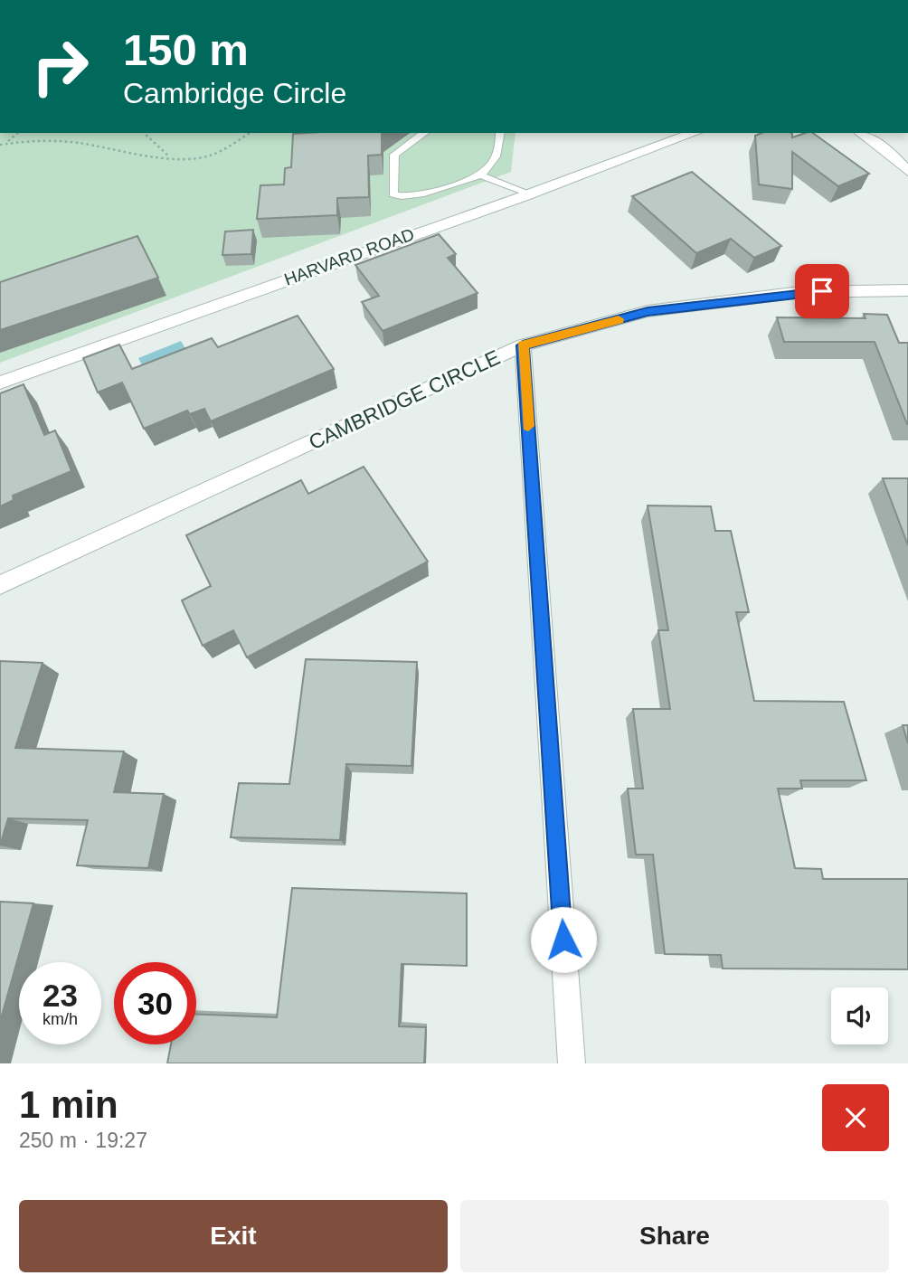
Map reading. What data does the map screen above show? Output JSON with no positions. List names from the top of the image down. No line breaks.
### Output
{"streets":{"street":["HARVARD ROAD","CAMBRIDGE CIRCLE"]},"page":{"turn":["150 m","Cambridge Circle"],"speed":"23 km/h","limit":"30","heading":["1 min","250 m · 19:27"],"buttons":["Exit","Share"]}}
